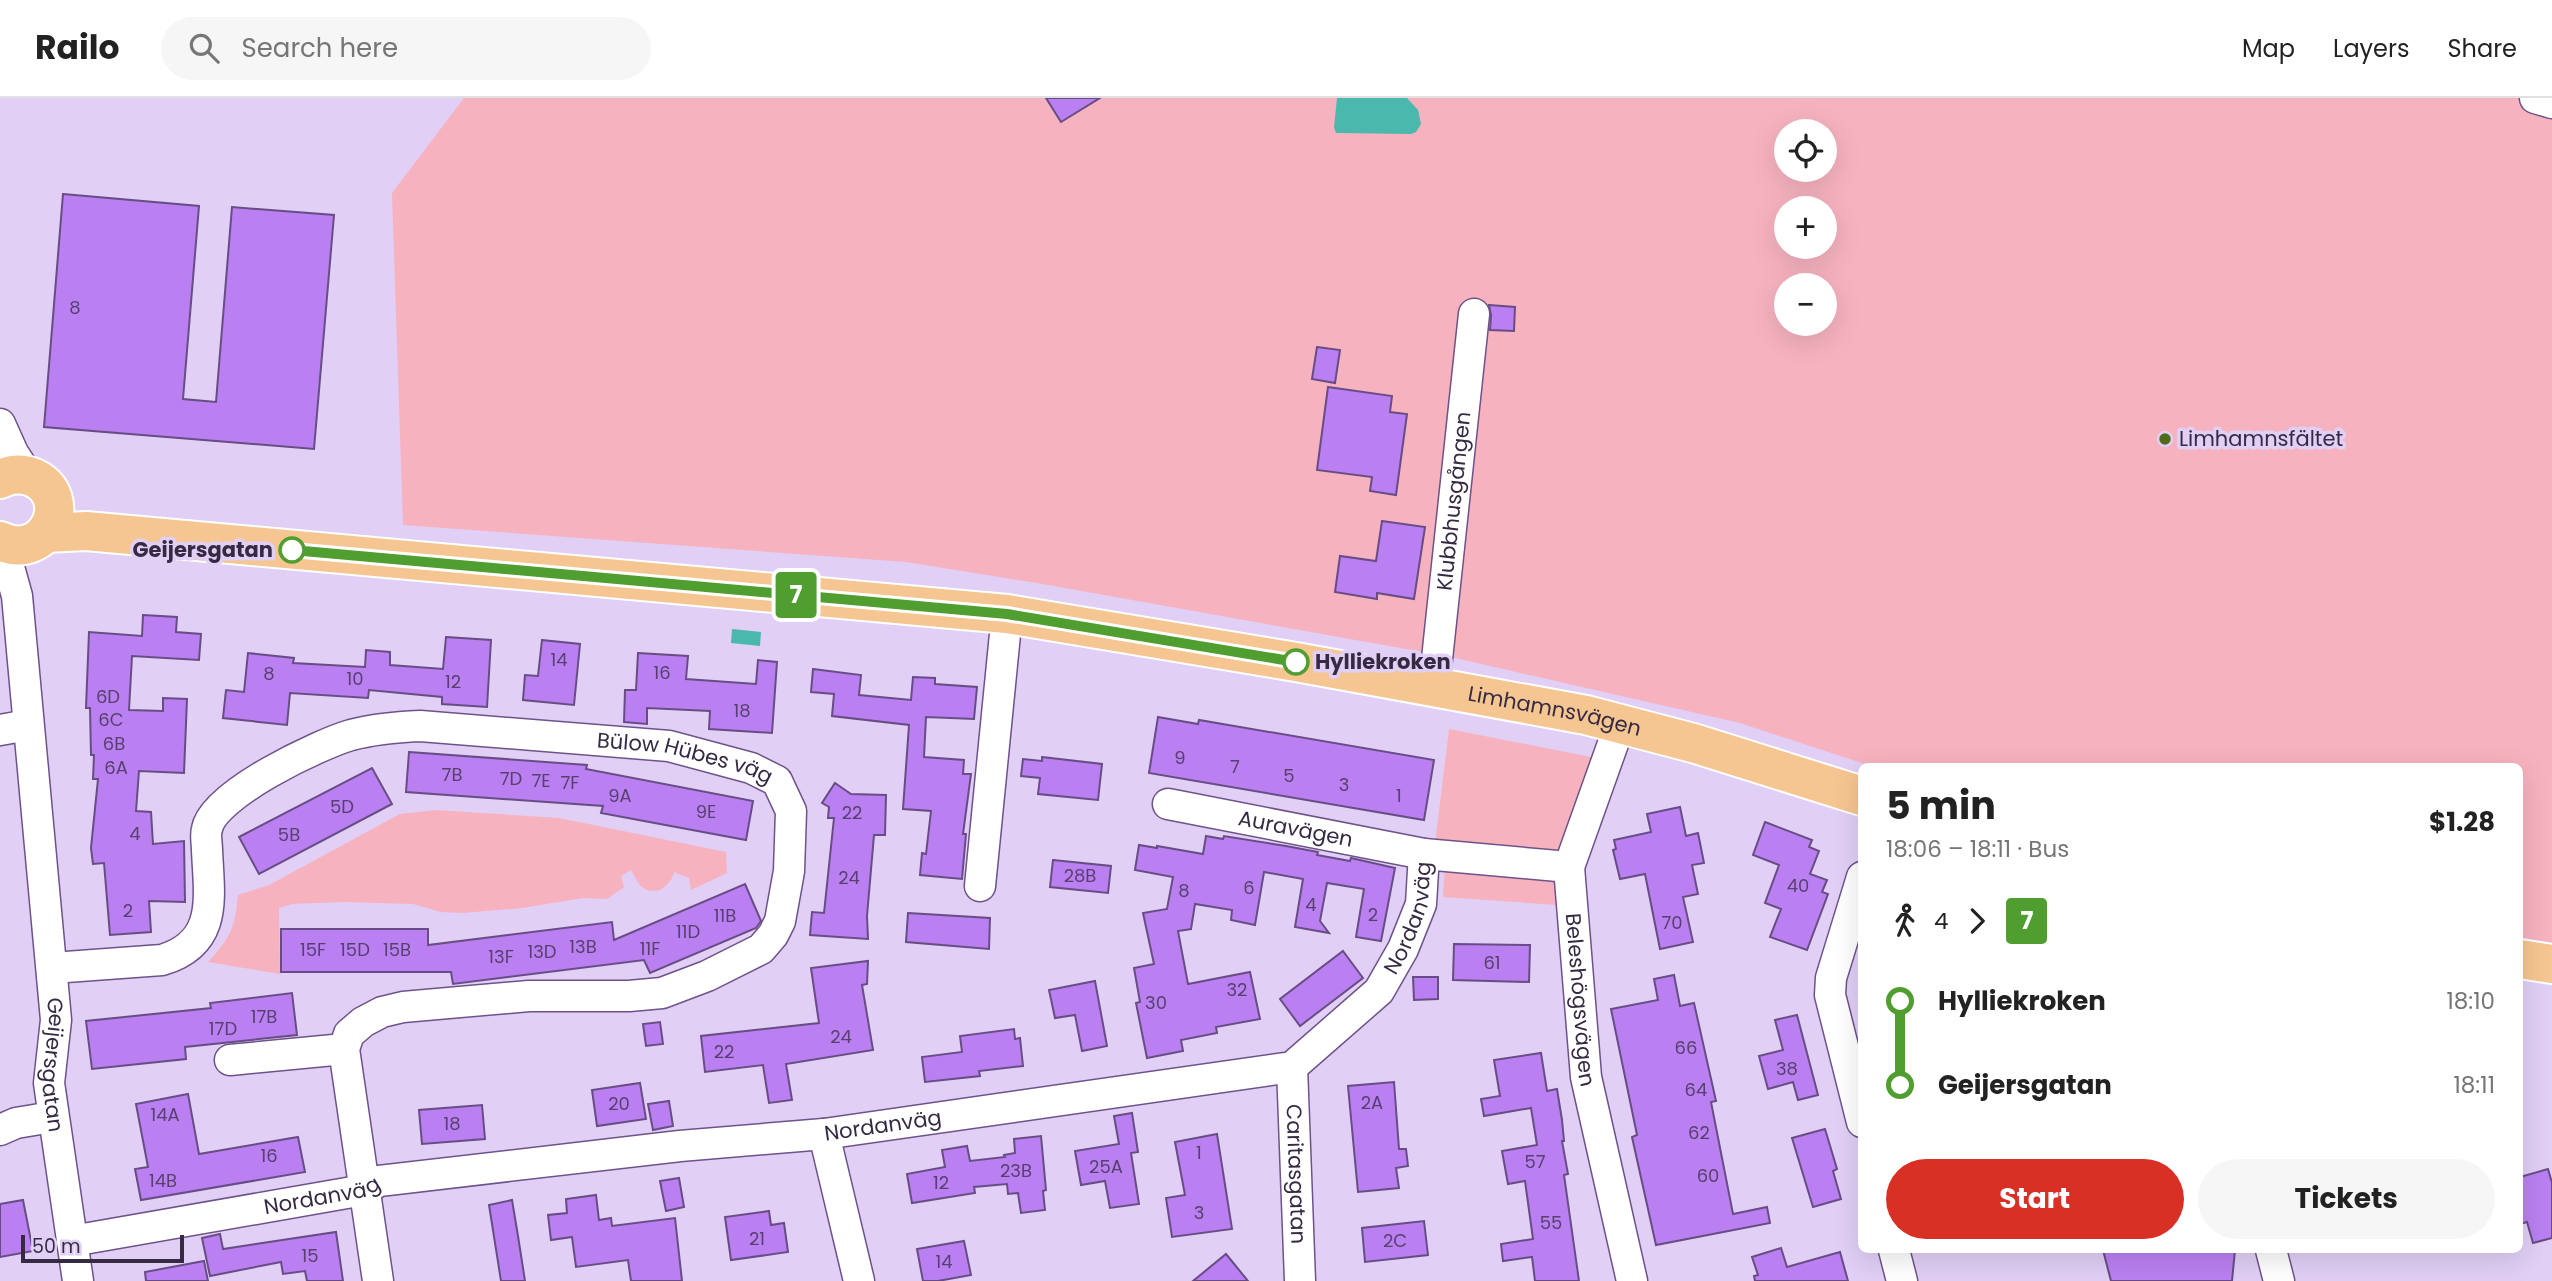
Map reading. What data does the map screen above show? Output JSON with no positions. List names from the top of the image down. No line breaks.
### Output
{"streets":{"main road":["Limhamnsvägen"],"street":["Klubbhusgången","Bülow Hübes väg","Auravägen","Nordanväg","Beleshögsvägen","Geijersgatan","Caritasgatan"]},"crossings":[["Klubbhusgången","Limhamnsvägen"],["Limhamnsvägen","Beleshögsvägen"],["Limhamnsvägen","Geijersgatan"],["Bülow Hübes väg","Geijersgatan"],["Auravägen","Nordanväg"],["Nordanväg","Beleshögsvägen"],["Nordanväg","Geijersgatan"],["Nordanväg","Caritasgatan"]],"places":["Limhamnsfältet","Geijersgatan","Hylliekroken"],"lines":["bus line 7"],"house_numbers":["8","14","16","8","10","12","6D","18","6C","6B","9","7","6A","7B","5","7D","7E","7F","3","9A","1","5D","9E","22","4","5B","28B","24","40","6","8","4","2","2","11B","70","11D","13B","11F","15F","15D","15B","13D","13F","61","32","30","17B","17D","24","66","22","38","64","2A","20","14A","18","62","1","16","57","25A","23B","60","14B","12","3","55","21","2C","15","14"],"scale_bar":"50 m","page":{"header":"Railo","search":"Search here","nav":["Map","Layers","Share"],"on_map":"7","map_buttons":["+","−"],"heading":["5 min","18:06 – 18:11 · Bus","$1.28"],"legs":["4","7"],"list":[{"name":"Hylliekroken","value":"18:10"},{"name":"Geijersgatan","value":"18:11"}],"buttons":["Start","Tickets"],"scale":"50 m"}}
